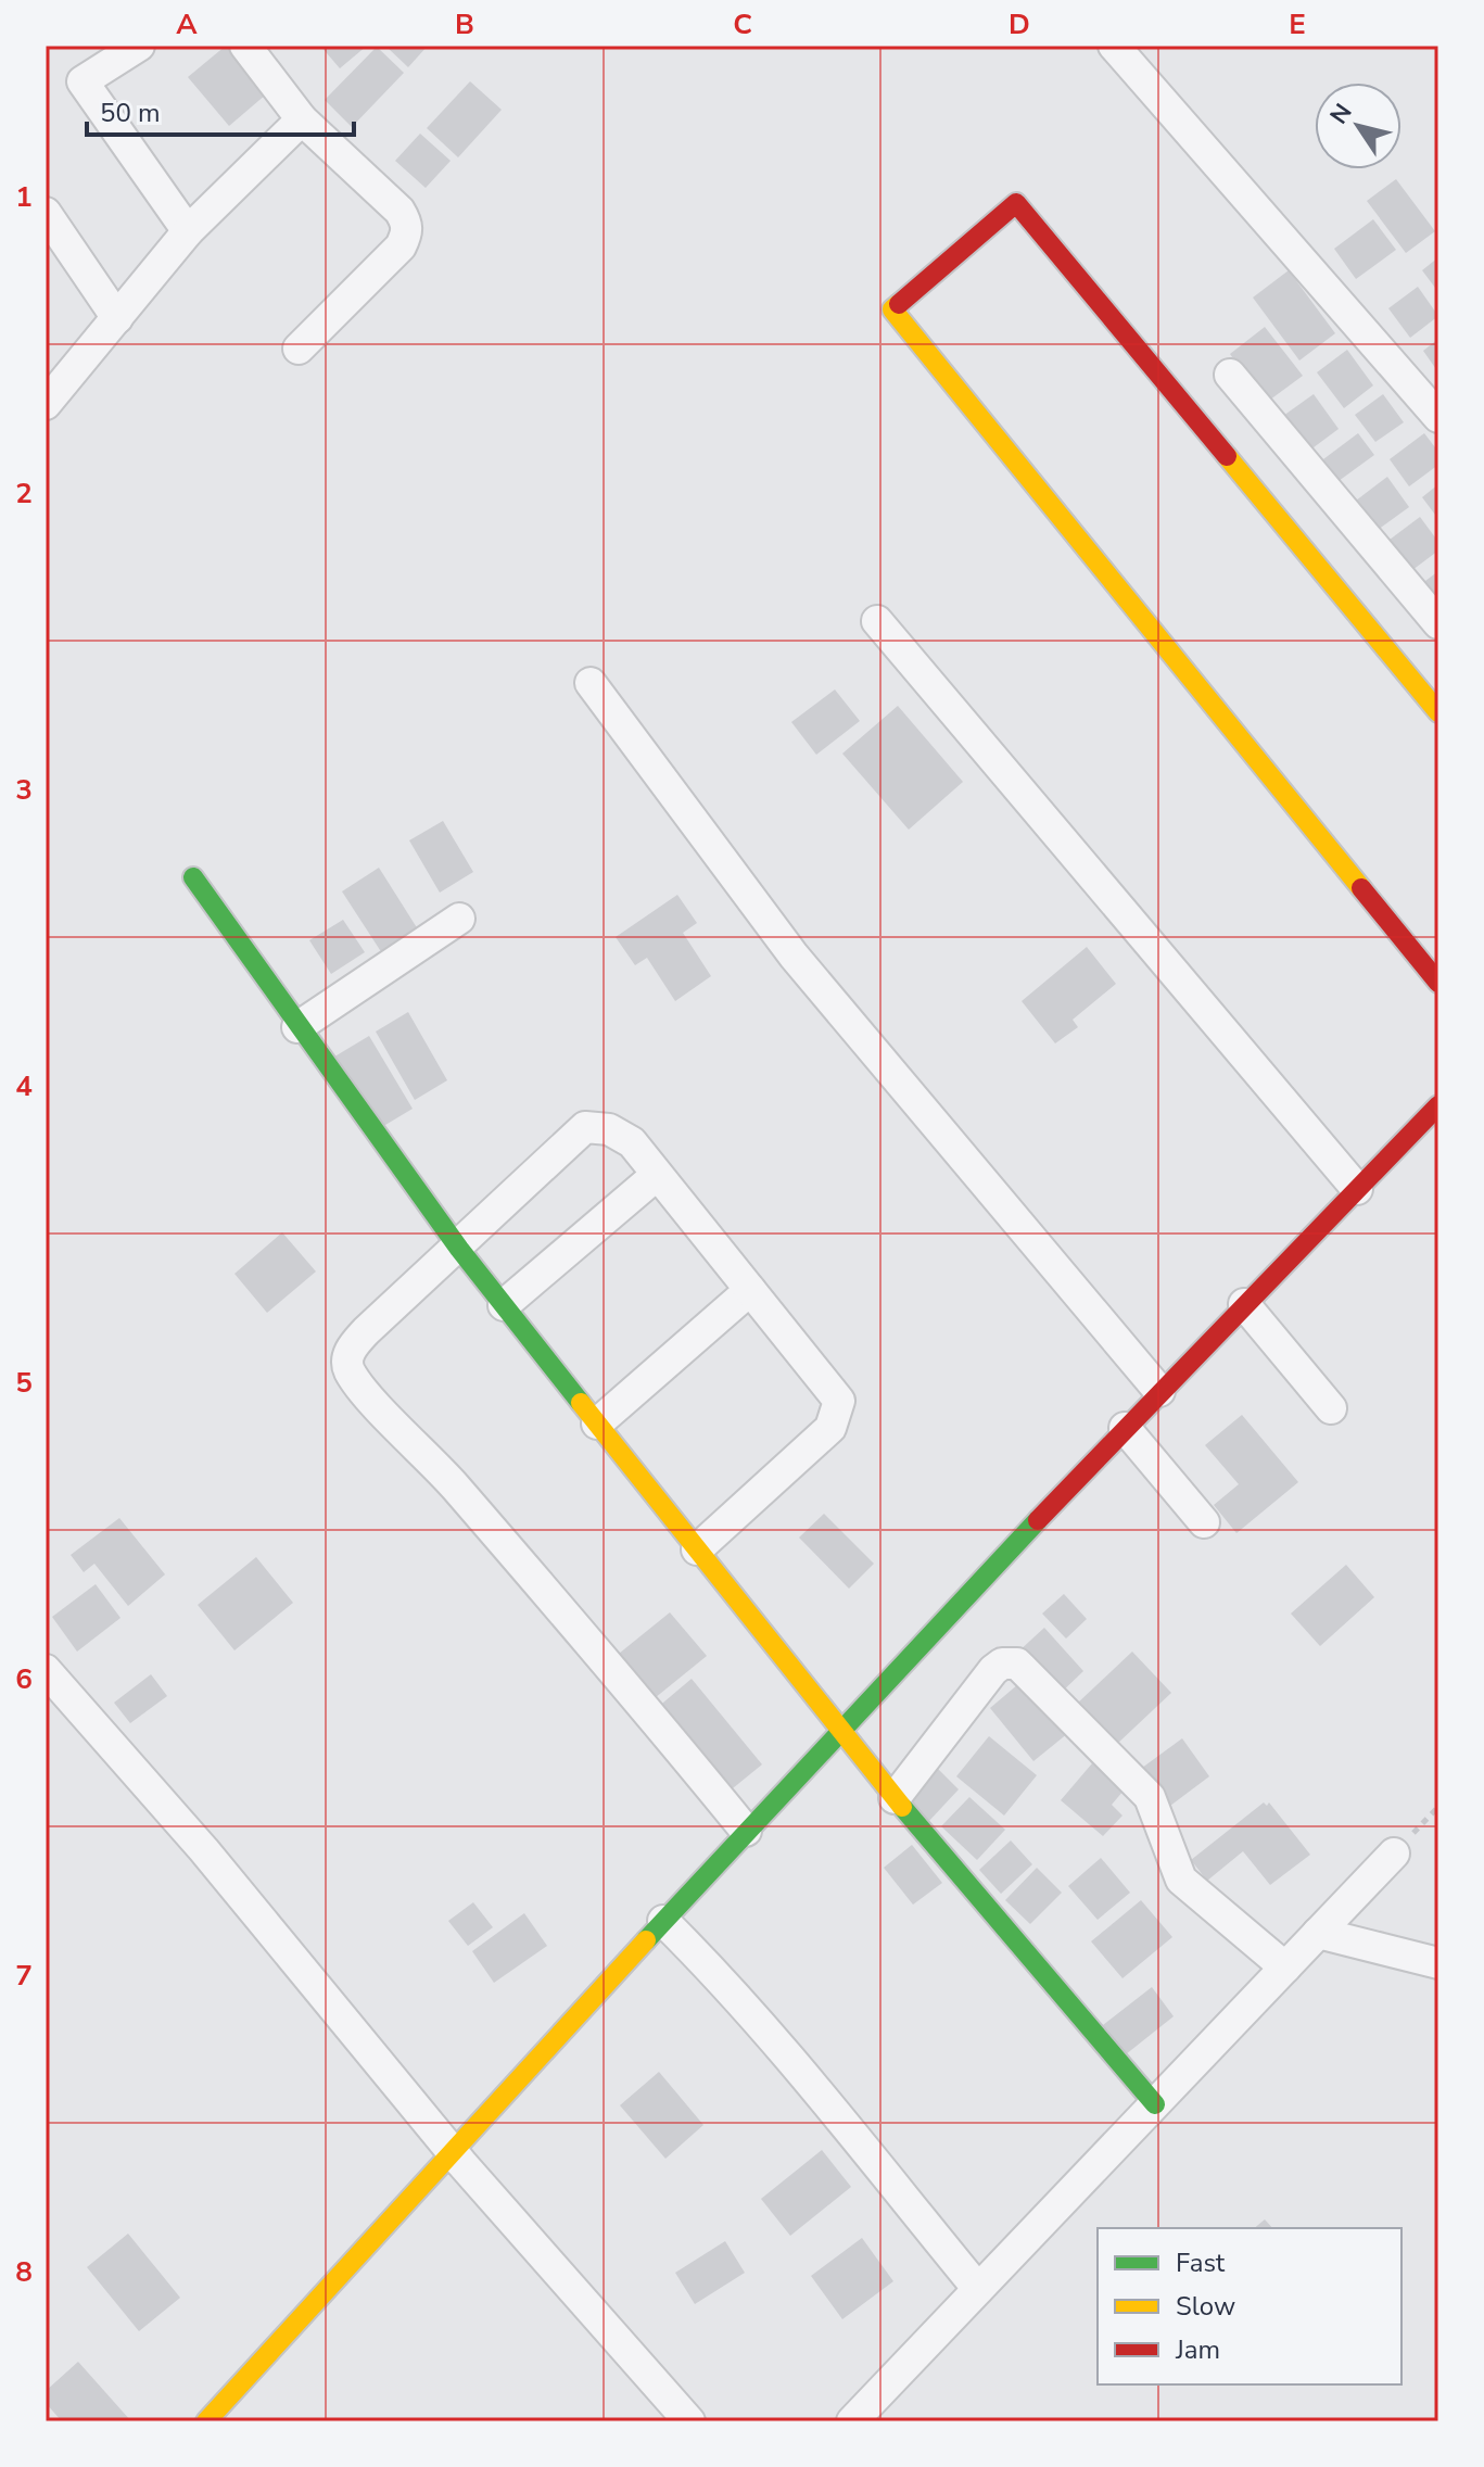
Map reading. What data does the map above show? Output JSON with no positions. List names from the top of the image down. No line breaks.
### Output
{"legend":["Fast","Slow","Jam"],"scale_bar":"50 m","north":"top left","grid":{"columns":["A","B","C","D","E"],"rows":["1","2","3","4","5","6","7","8"]}}
